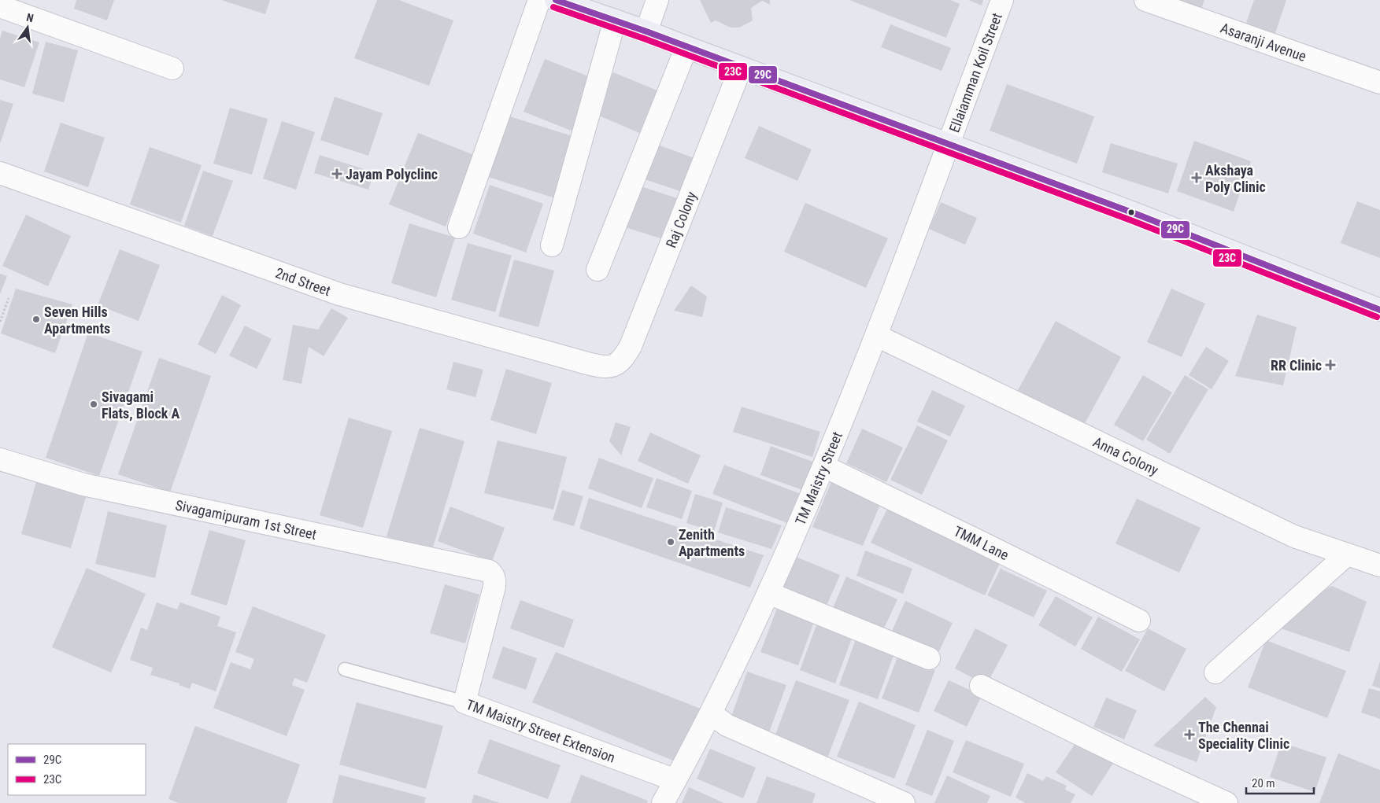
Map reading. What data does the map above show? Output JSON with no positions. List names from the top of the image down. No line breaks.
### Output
{"streets":{"street":["Asaranji Avenue","Ellaiamman Koil Street","Raj Colony","2nd Street","Anna Colony","TM Maistry Street","Sivagamipuram 1st Street","TMM Lane","TM Maistry Street Extension"]},"crossings":[["Ellaiamman Koil Street","TM Maistry Street"],["Raj Colony","2nd Street"],["Anna Colony","TM Maistry Street"],["TM Maistry Street","TMM Lane"],["TM Maistry Street","TM Maistry Street Extension"],["Sivagamipuram 1st Street","TM Maistry Street Extension"]],"places":{"health":["Jayam Polyclinc","Akshaya Poly Clinic","RR Clinic","The Chennai Speciality Clinic"],"other":["Seven Hills Apartments","Sivagami Flats, Block A","Zenith Apartments"]},"lines":["transit line 29C","transit line 23C"],"legend":["29C","23C"],"scale_bar":"20 m","north":"top"}
